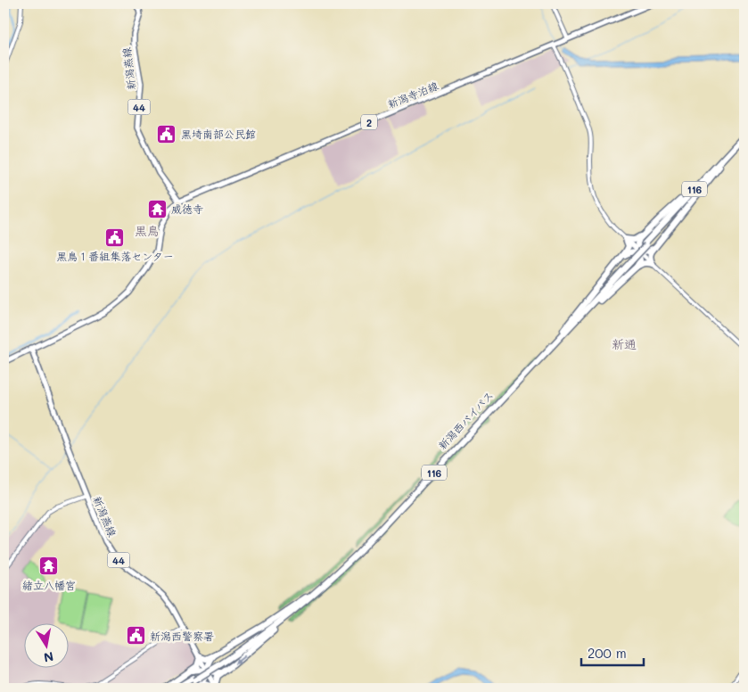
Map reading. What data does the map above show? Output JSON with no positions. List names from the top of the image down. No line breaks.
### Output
{"streets":{"highway":["116","新潟西バイパス"],"main road":["新潟燕線","新潟寺泊線","44","2"]},"crossings":[["新潟燕線","新潟寺泊線"],["新潟燕線","2"],["新潟寺泊線","2"]],"districts":["黒鳥","新通"],"places":{"public building":["黒埼南部公民館","黒鳥１番組集落センター","新潟西警察署"],"temple":["威徳寺","緒立八幡宮"]},"scale_bar":"200 m","north":"bottom"}
